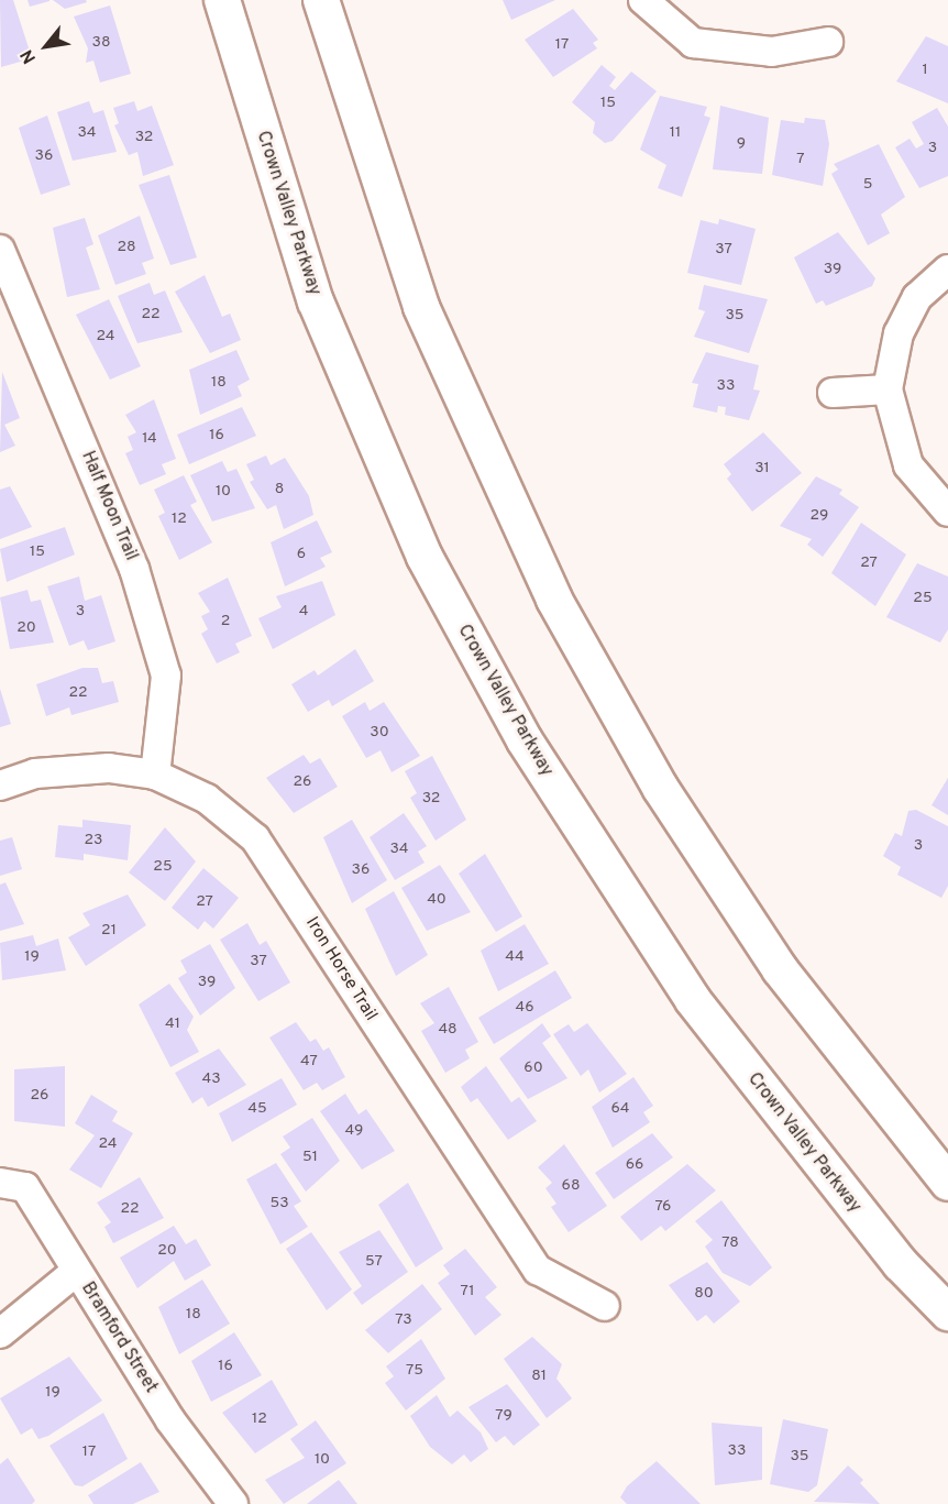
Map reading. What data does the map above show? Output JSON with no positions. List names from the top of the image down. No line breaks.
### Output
{"streets":{"main road":["Crown Valley Parkway"],"street":["Half Moon Trail","Iron Horse Trail","Bramford Street"]},"crossings":[["Half Moon Trail","Iron Horse Trail"]],"house_numbers":["38","17","1","15","34","11","32","9","3","36","7","5","28","37","39","22","35","24","18","33","16","14","31","8","10","29","12","15","6","27","25","3","4","2","20","22","30","26","32","23","3","34","25","36","40","27","21","19","44","37","39","46","41","48","47","60","43","26","45","64","49","24","51","66","68","53","76","22","78","20","57","71","80","18","73","16","75","81","19","79","12","33","17","35","10"],"north":"bottom left"}
